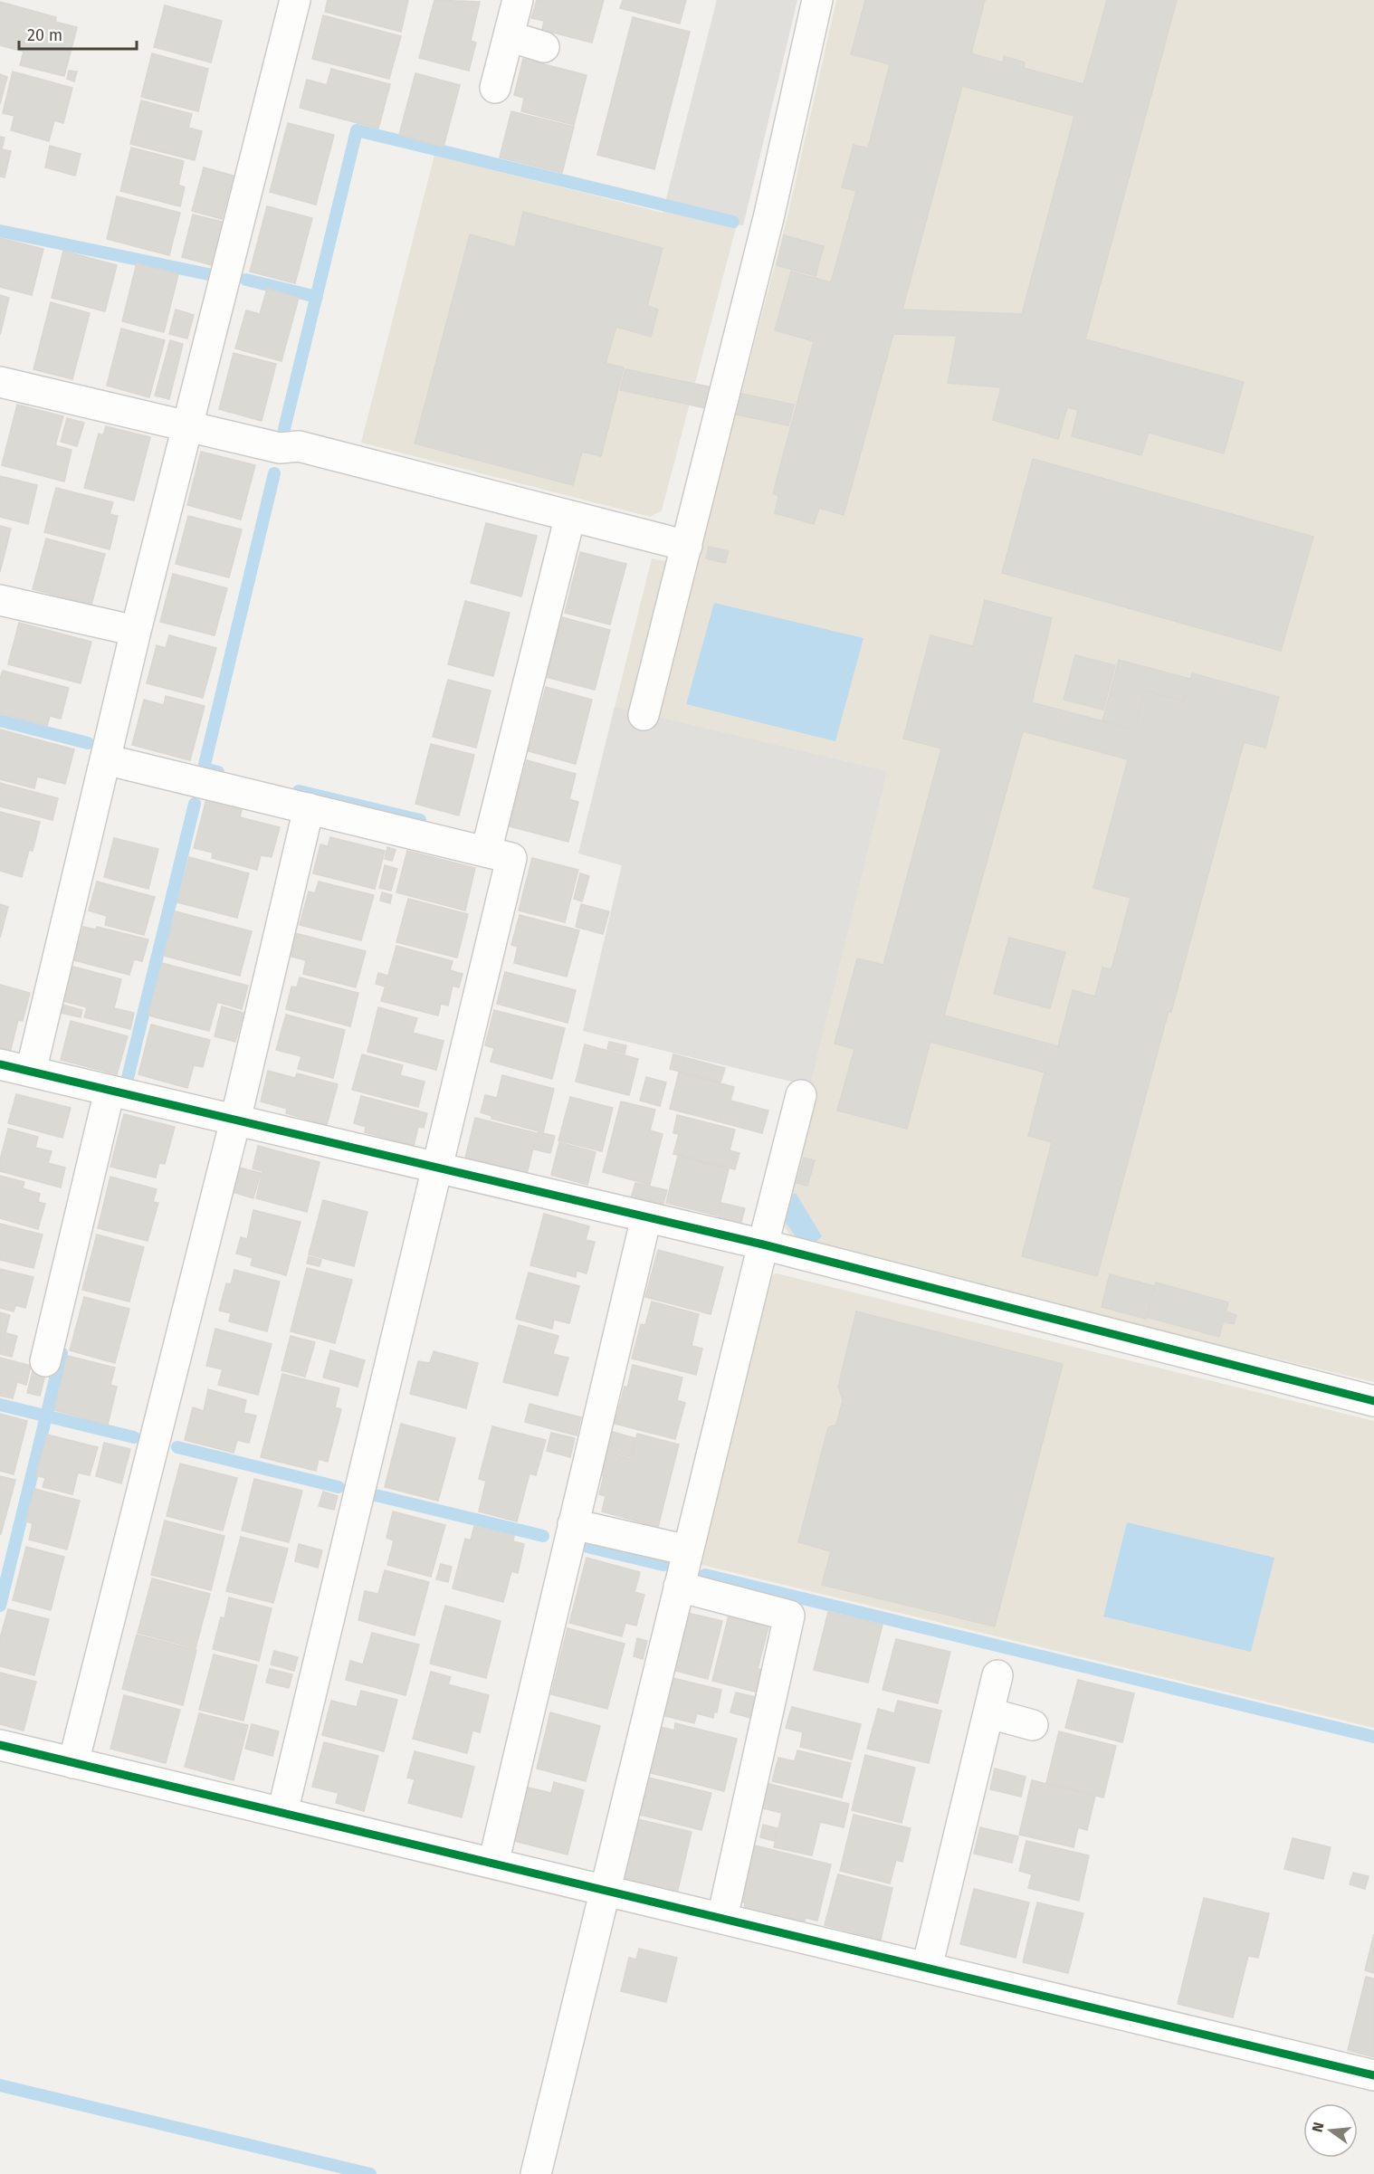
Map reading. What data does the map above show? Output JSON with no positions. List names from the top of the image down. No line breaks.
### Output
{"scale_bar":"20 m","north":"left"}
